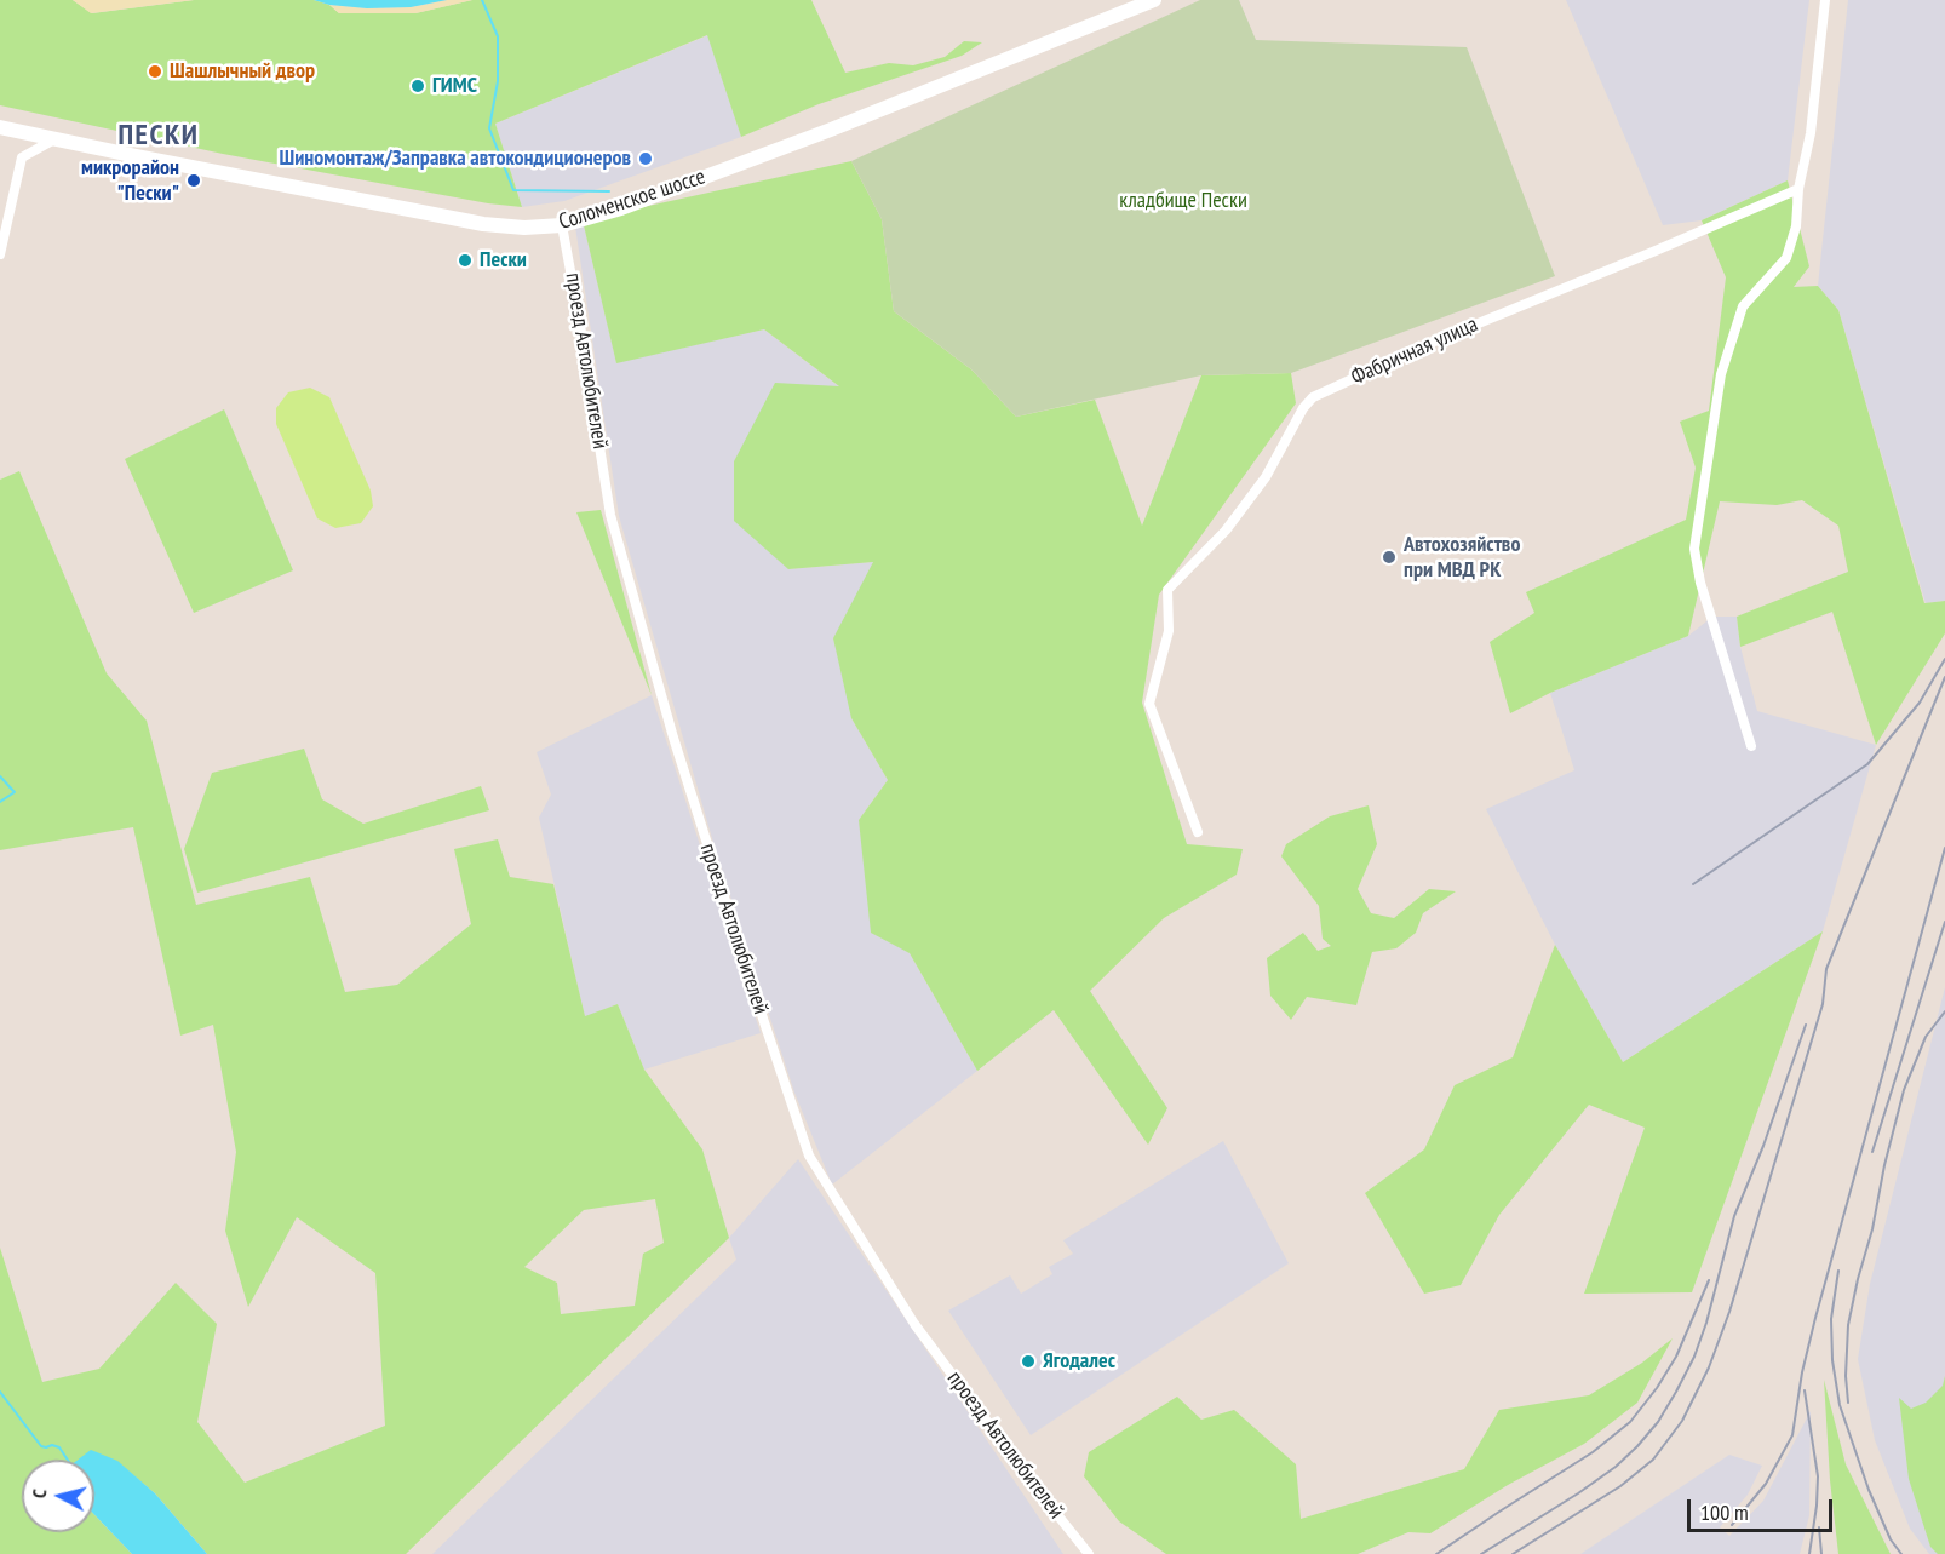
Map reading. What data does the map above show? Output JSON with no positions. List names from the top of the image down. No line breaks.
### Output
{"streets":{"main road":["Соломенское шоссе"],"street":["Фабричная улица","проезд Автолюбителей"]},"crossings":[["Соломенское шоссе","проезд Автолюбителей"]],"districts":["ПЕСКИ"],"parks":["кладбище Пески"],"places":["Шашлычный двор","ГИМС","Шиномонтаж/Заправка автокондиционеров","микрорайон \"Пески\"","Пески","Автохозяйство при МВД РК","Ягодалес"],"scale_bar":"100 m","north":"left"}
